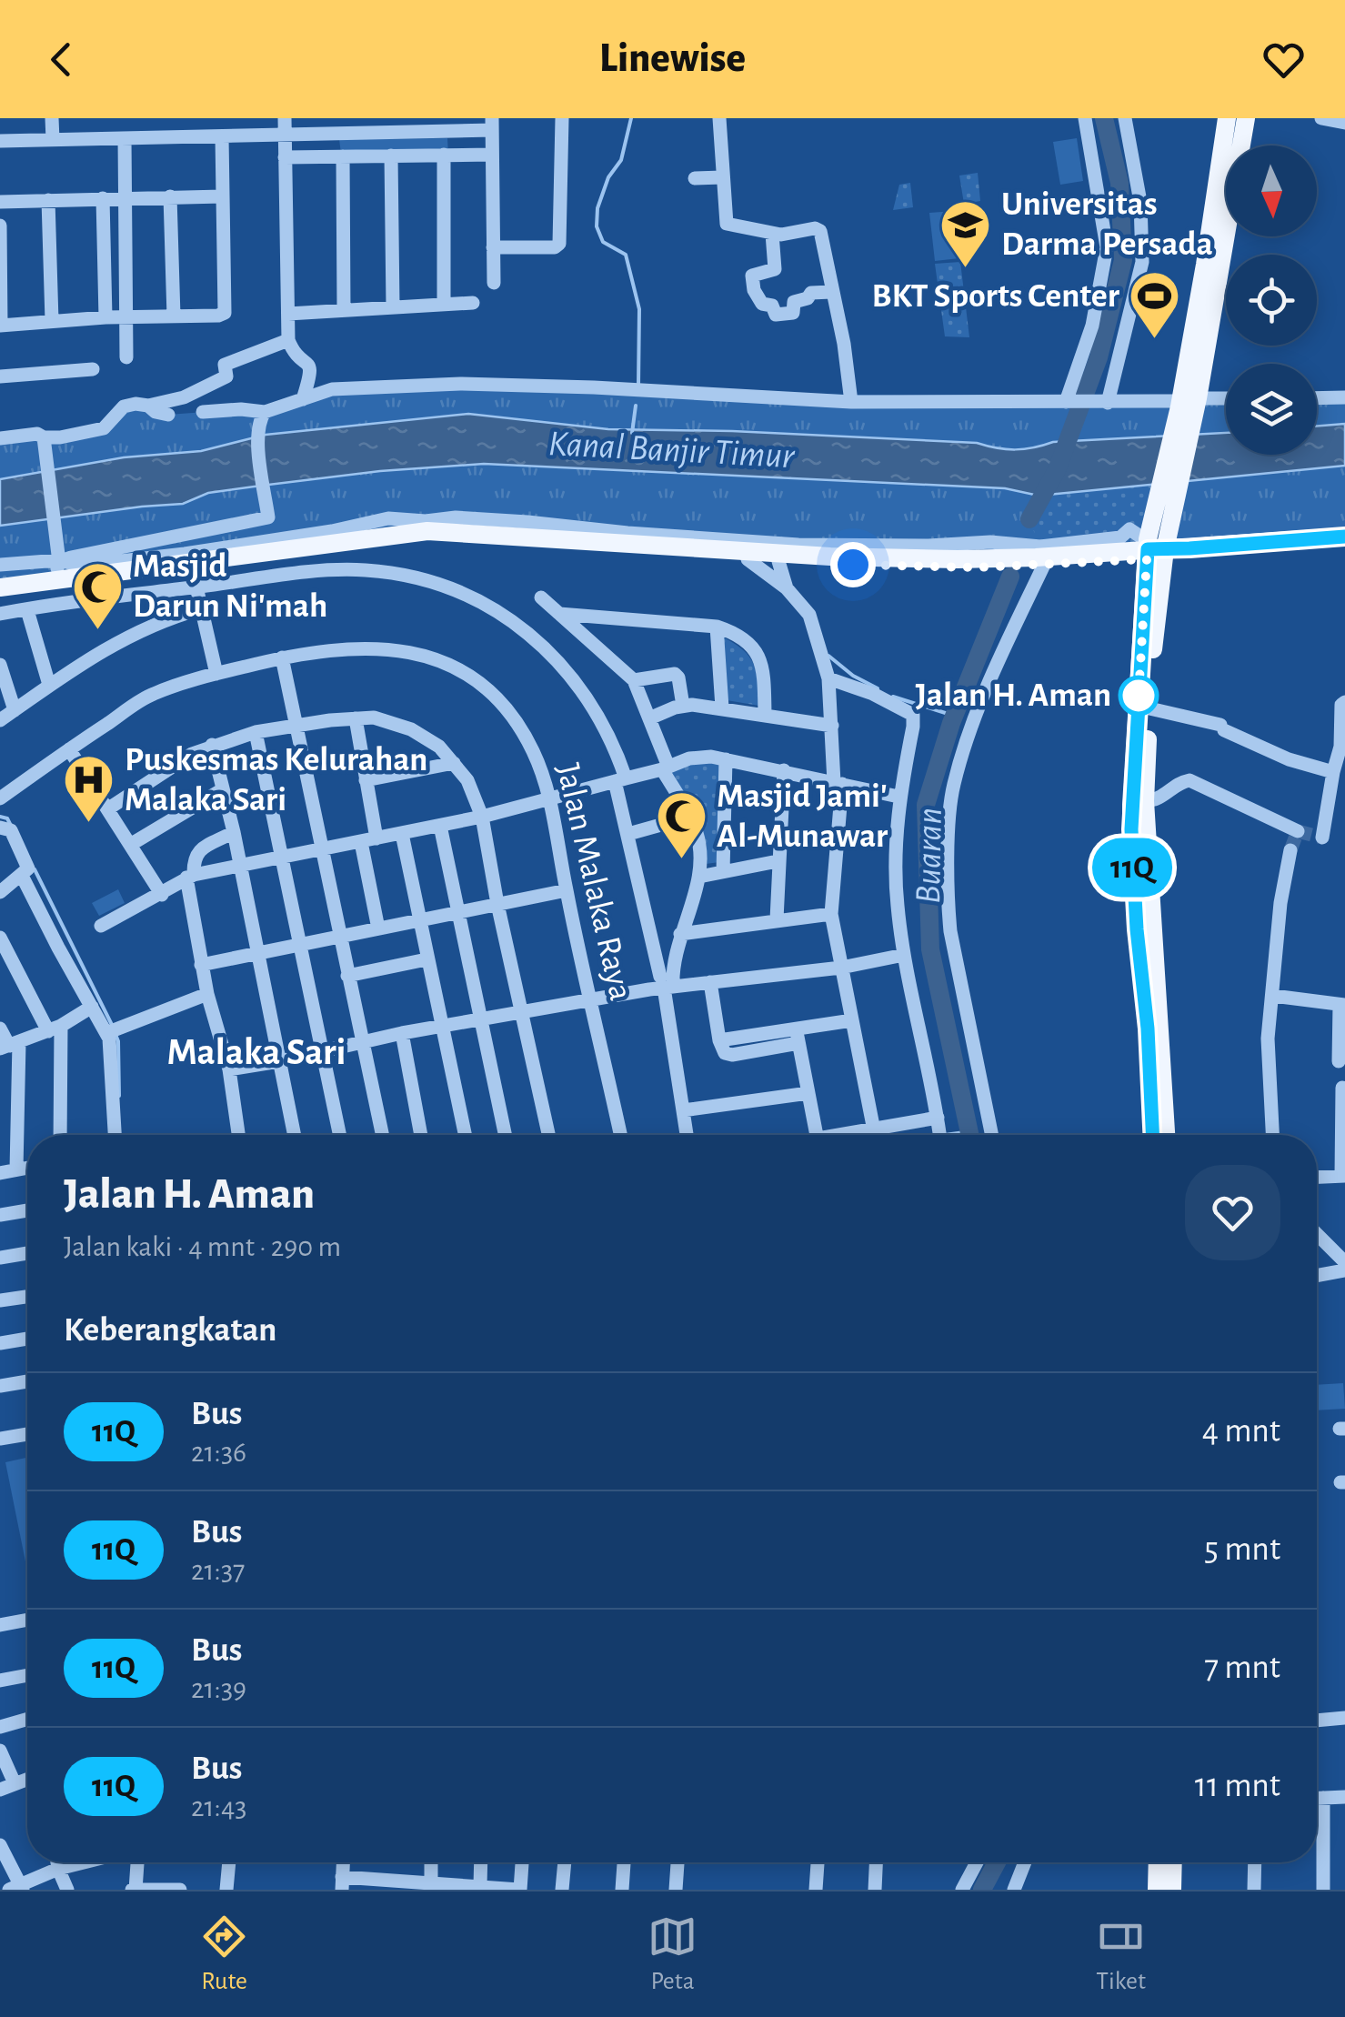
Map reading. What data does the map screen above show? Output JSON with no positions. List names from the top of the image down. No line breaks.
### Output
{"streets":{"street":["Jalan Malaka Raya"]},"districts":["Malaka Sari"],"water":["Kanal Banjir Timur","Buaran"],"places":{"school or university":["Universitas Darma Persada"],"sports":["BKT Sports Center"],"mosque":["Masjid Darun Ni'mah","Masjid Jami' Al-Munawar"],"other":["Jalan H. Aman"],"hospital":["Puskesmas Kelurahan Malaka Sari"]},"lines":["bus line 11Q"],"north":"bottom","page":{"header":"Linewise","on_map":"11Q","heading":[["Jalan H. Aman","Jalan kaki · 4 mnt · 290 m"],"Keberangkatan"],"list":[{"mark":"11Q","name":"Bus","note":"21:36","value":"4 mnt"},{"mark":"11Q","name":"Bus","note":"21:37","value":"5 mnt"},{"mark":"11Q","name":"Bus","note":"21:39","value":"7 mnt"},{"mark":"11Q","name":"Bus","note":"21:43","value":"11 mnt"}],"tabs":["Rute","Peta","Tiket"]}}
